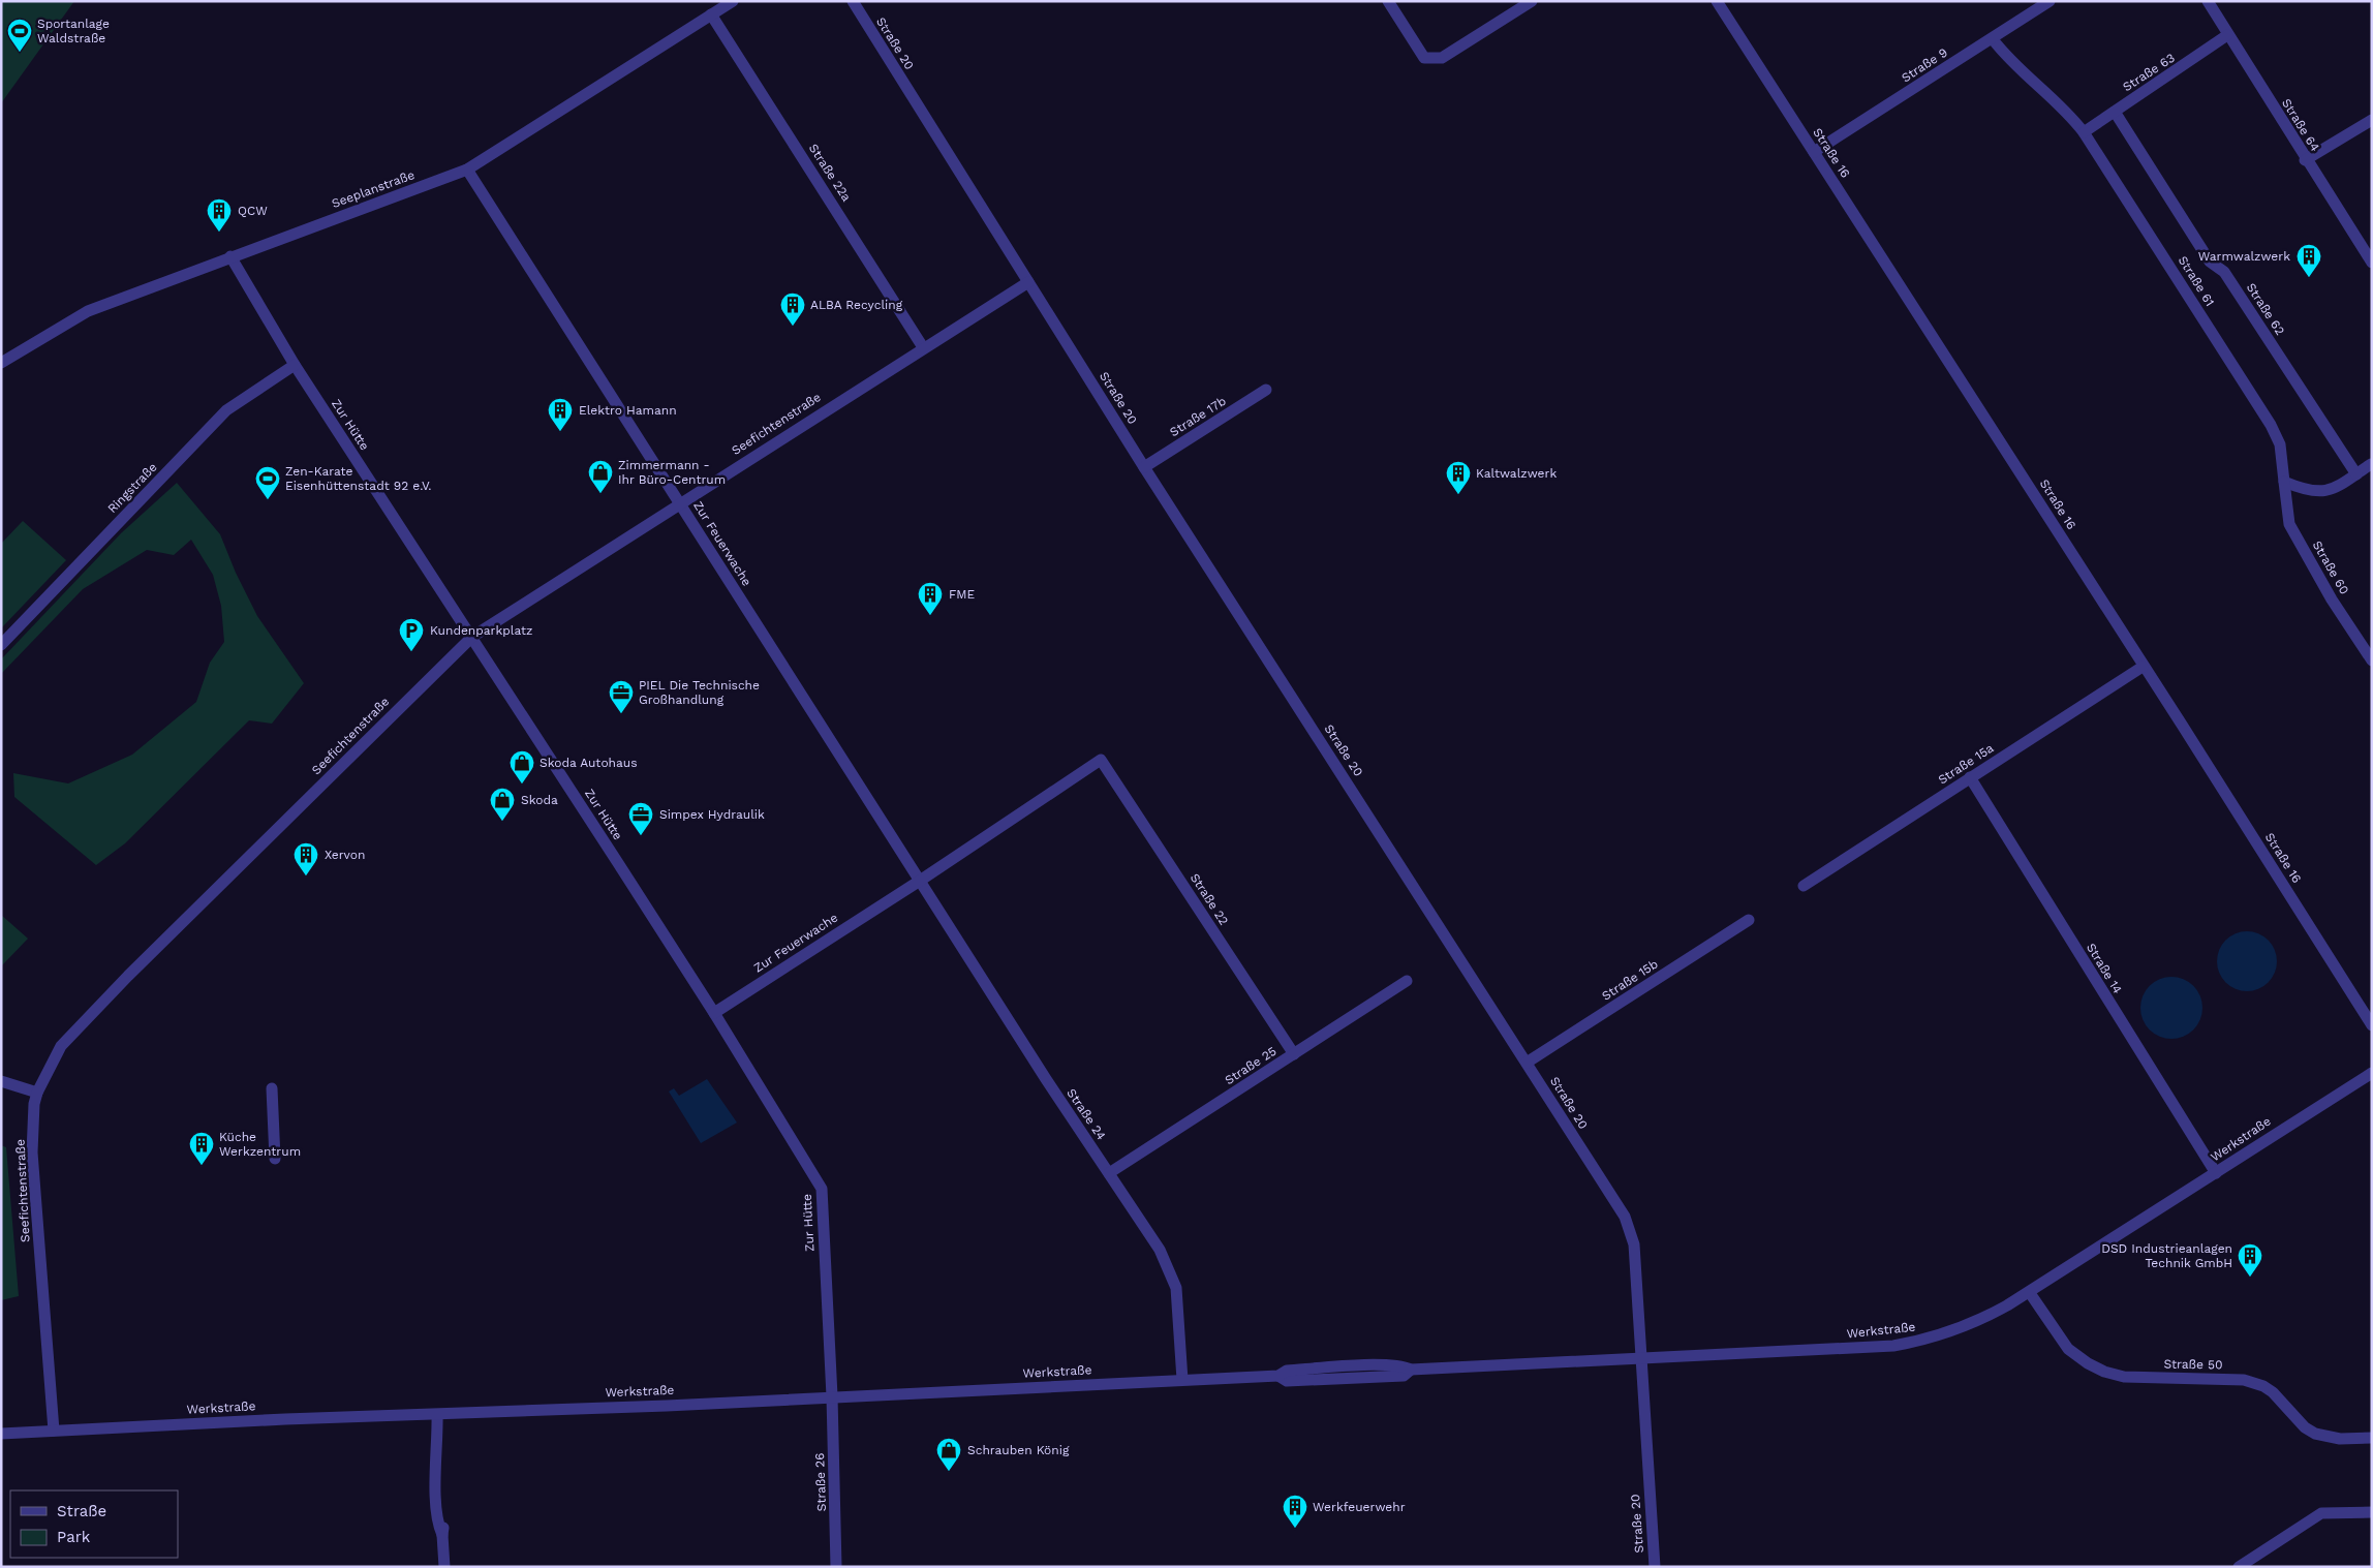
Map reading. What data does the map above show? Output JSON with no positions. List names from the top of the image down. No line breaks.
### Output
{"streets":{"street":["Straße 20","Straße 9","Straße 63","Straße 64","Straße 16","Straße 22a","Seeplanstraße","Straße 61","Straße 62","Straße 17b","Seefichtenstraße","Zur Hütte","Ringstraße","Zur Feuerwache","Straße 60","Straße 15a","Straße 22","Straße 14","Straße 15b","Straße 25","Straße 24","Werkstraße","Straße 50","Straße 26"]},"crossings":[["Straße 20","Straße 17b"],["Straße 20","Seefichtenstraße"],["Straße 20","Straße 15b"],["Straße 20","Werkstraße"],["Straße 9","Straße 16"],["Straße 9","Straße 61"],["Straße 63","Straße 64"],["Straße 63","Straße 61"],["Straße 63","Straße 62"],["Straße 16","Straße 15a"],["Straße 22a","Seeplanstraße"],["Straße 22a","Seefichtenstraße"],["Seeplanstraße","Zur Hütte"],["Seeplanstraße","Zur Feuerwache"],["Straße 61","Straße 60"],["Seefichtenstraße","Zur Hütte"],["Seefichtenstraße","Zur Feuerwache"],["Seefichtenstraße","Werkstraße"],["Zur Hütte","Ringstraße"],["Zur Hütte","Zur Feuerwache"],["Zur Hütte","Werkstraße"],["Zur Hütte","Straße 26"],["Zur Feuerwache","Straße 22"],["Zur Feuerwache","Straße 24"],["Straße 15a","Straße 14"],["Straße 22","Straße 25"],["Straße 14","Werkstraße"],["Straße 25","Straße 24"],["Straße 24","Werkstraße"],["Werkstraße","Straße 50"],["Werkstraße","Straße 26"]],"places":{"sports":["Sportanlage Waldstraße","Zen-Karate Eisenhüttenstadt 92 e.V."],"building":["QCW","Warmwalzwerk","ALBA Recycling","Elektro Hamann","Kaltwalzwerk","FME","Xervon","Küche Werkzentrum","DSD Industrieanlagen Technik GmbH","Werkfeuerwehr"],"shop":["Zimmermann - Ihr Büro-Centrum","Skoda Autohaus","Skoda","Schrauben König"],"parking":["Kundenparkplatz"],"office":["PIEL Die Technische Großhandlung","Simpex Hydraulik"]},"legend":["Straße","Park"]}
